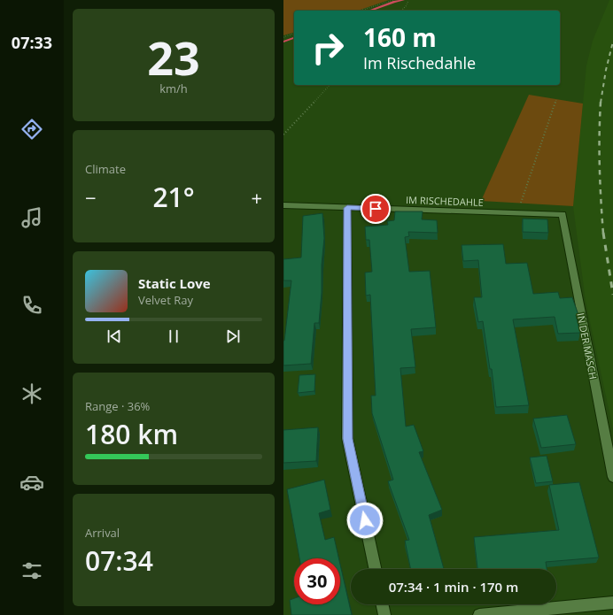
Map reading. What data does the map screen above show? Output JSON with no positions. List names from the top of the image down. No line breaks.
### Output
{"streets":{"street":["IM RISCHEDAHLE","IN DER MASCH"]},"crossings":[["IM RISCHEDAHLE","IN DER MASCH"]],"page":{"tabs":"07:33","tile":[["23","km/h"],"Climate",["Range · 36%","180 km"],["Arrival","07:34"]],"turn":["160 m","Im Rischedahle"],"heat":["−","21°","+"],"song":["Static Love","Velvet Ray"],"limit":"30","trip":"07:34 · 1 min · 170 m"}}
